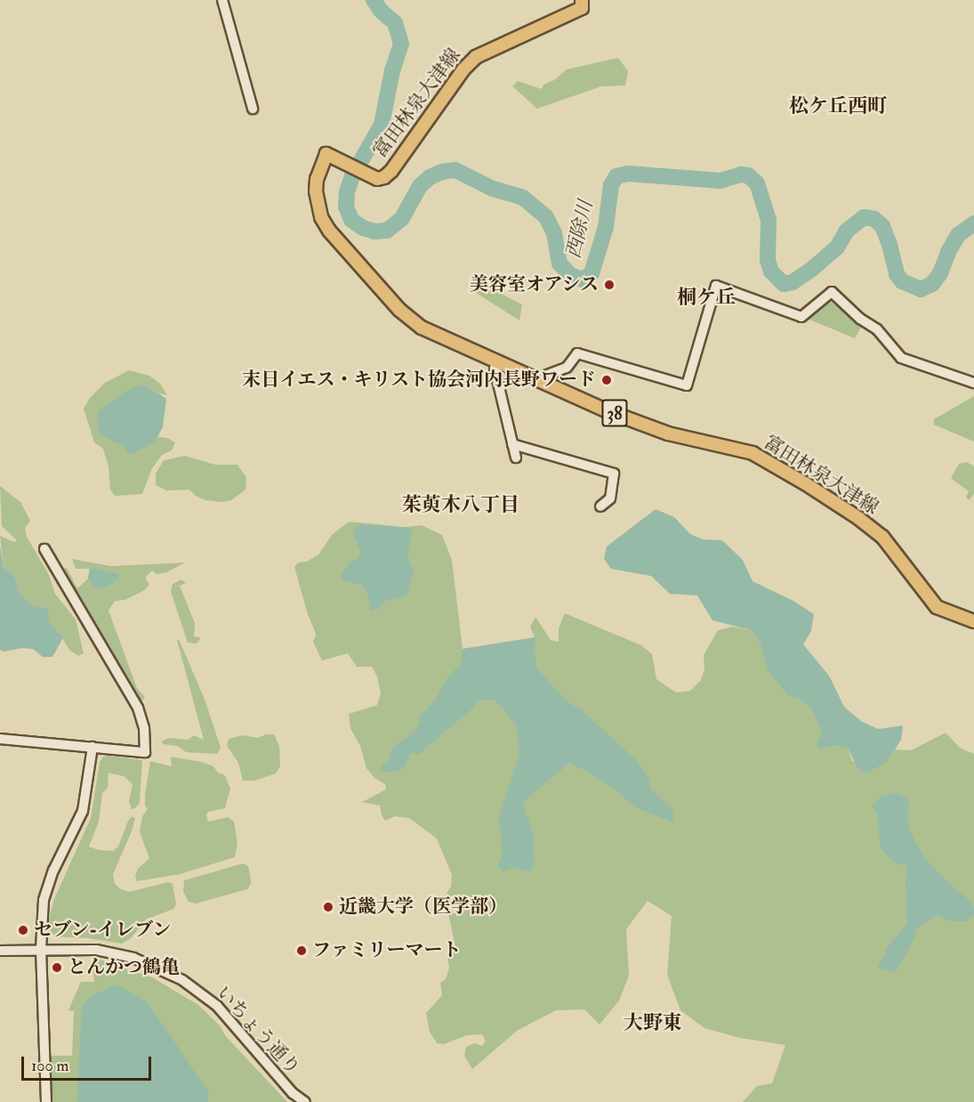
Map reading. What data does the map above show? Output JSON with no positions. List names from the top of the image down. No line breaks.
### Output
{"streets":{"main road":["富田林泉大津線","38"],"street":["いちょう通り"]},"districts":["松ケ丘西町","桐ケ丘","茱萸木八丁目","大野東"],"water":["西除川"],"places":["美容室オアシス","末日イエス・キリスト協会河内長野ワード","近畿大学（医学部）","セブン-イレブン","ファミリーマート","とんかつ鶴亀"],"scale_bar":"100 m"}
